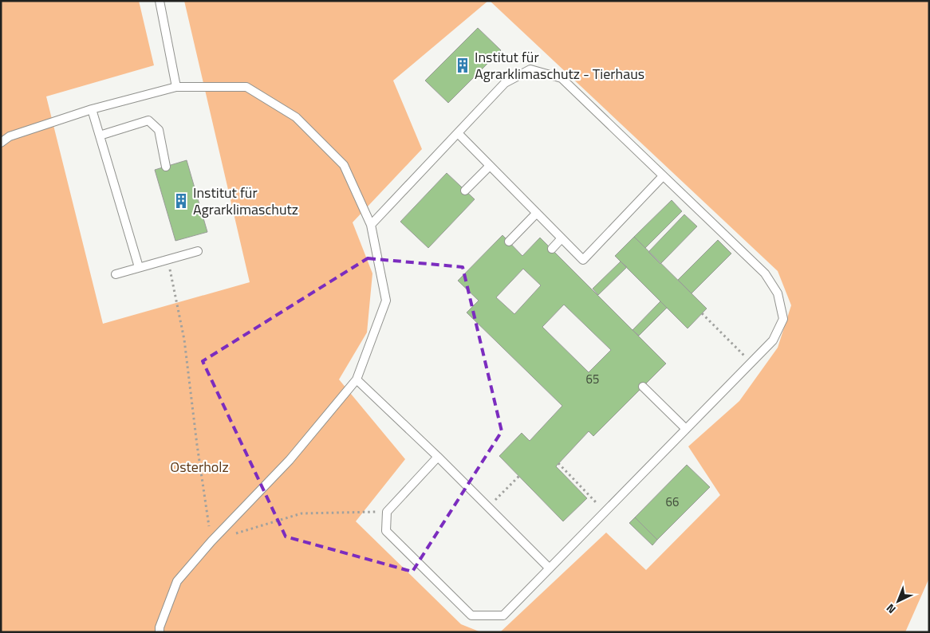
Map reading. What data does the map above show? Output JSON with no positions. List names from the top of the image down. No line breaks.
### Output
{"parks":["Osterholz"],"places":{"building":["Institut für Agrarklimaschutz - Tierhaus","Institut für Agrarklimaschutz"]},"house_numbers":["65","66"],"north":"bottom left"}
